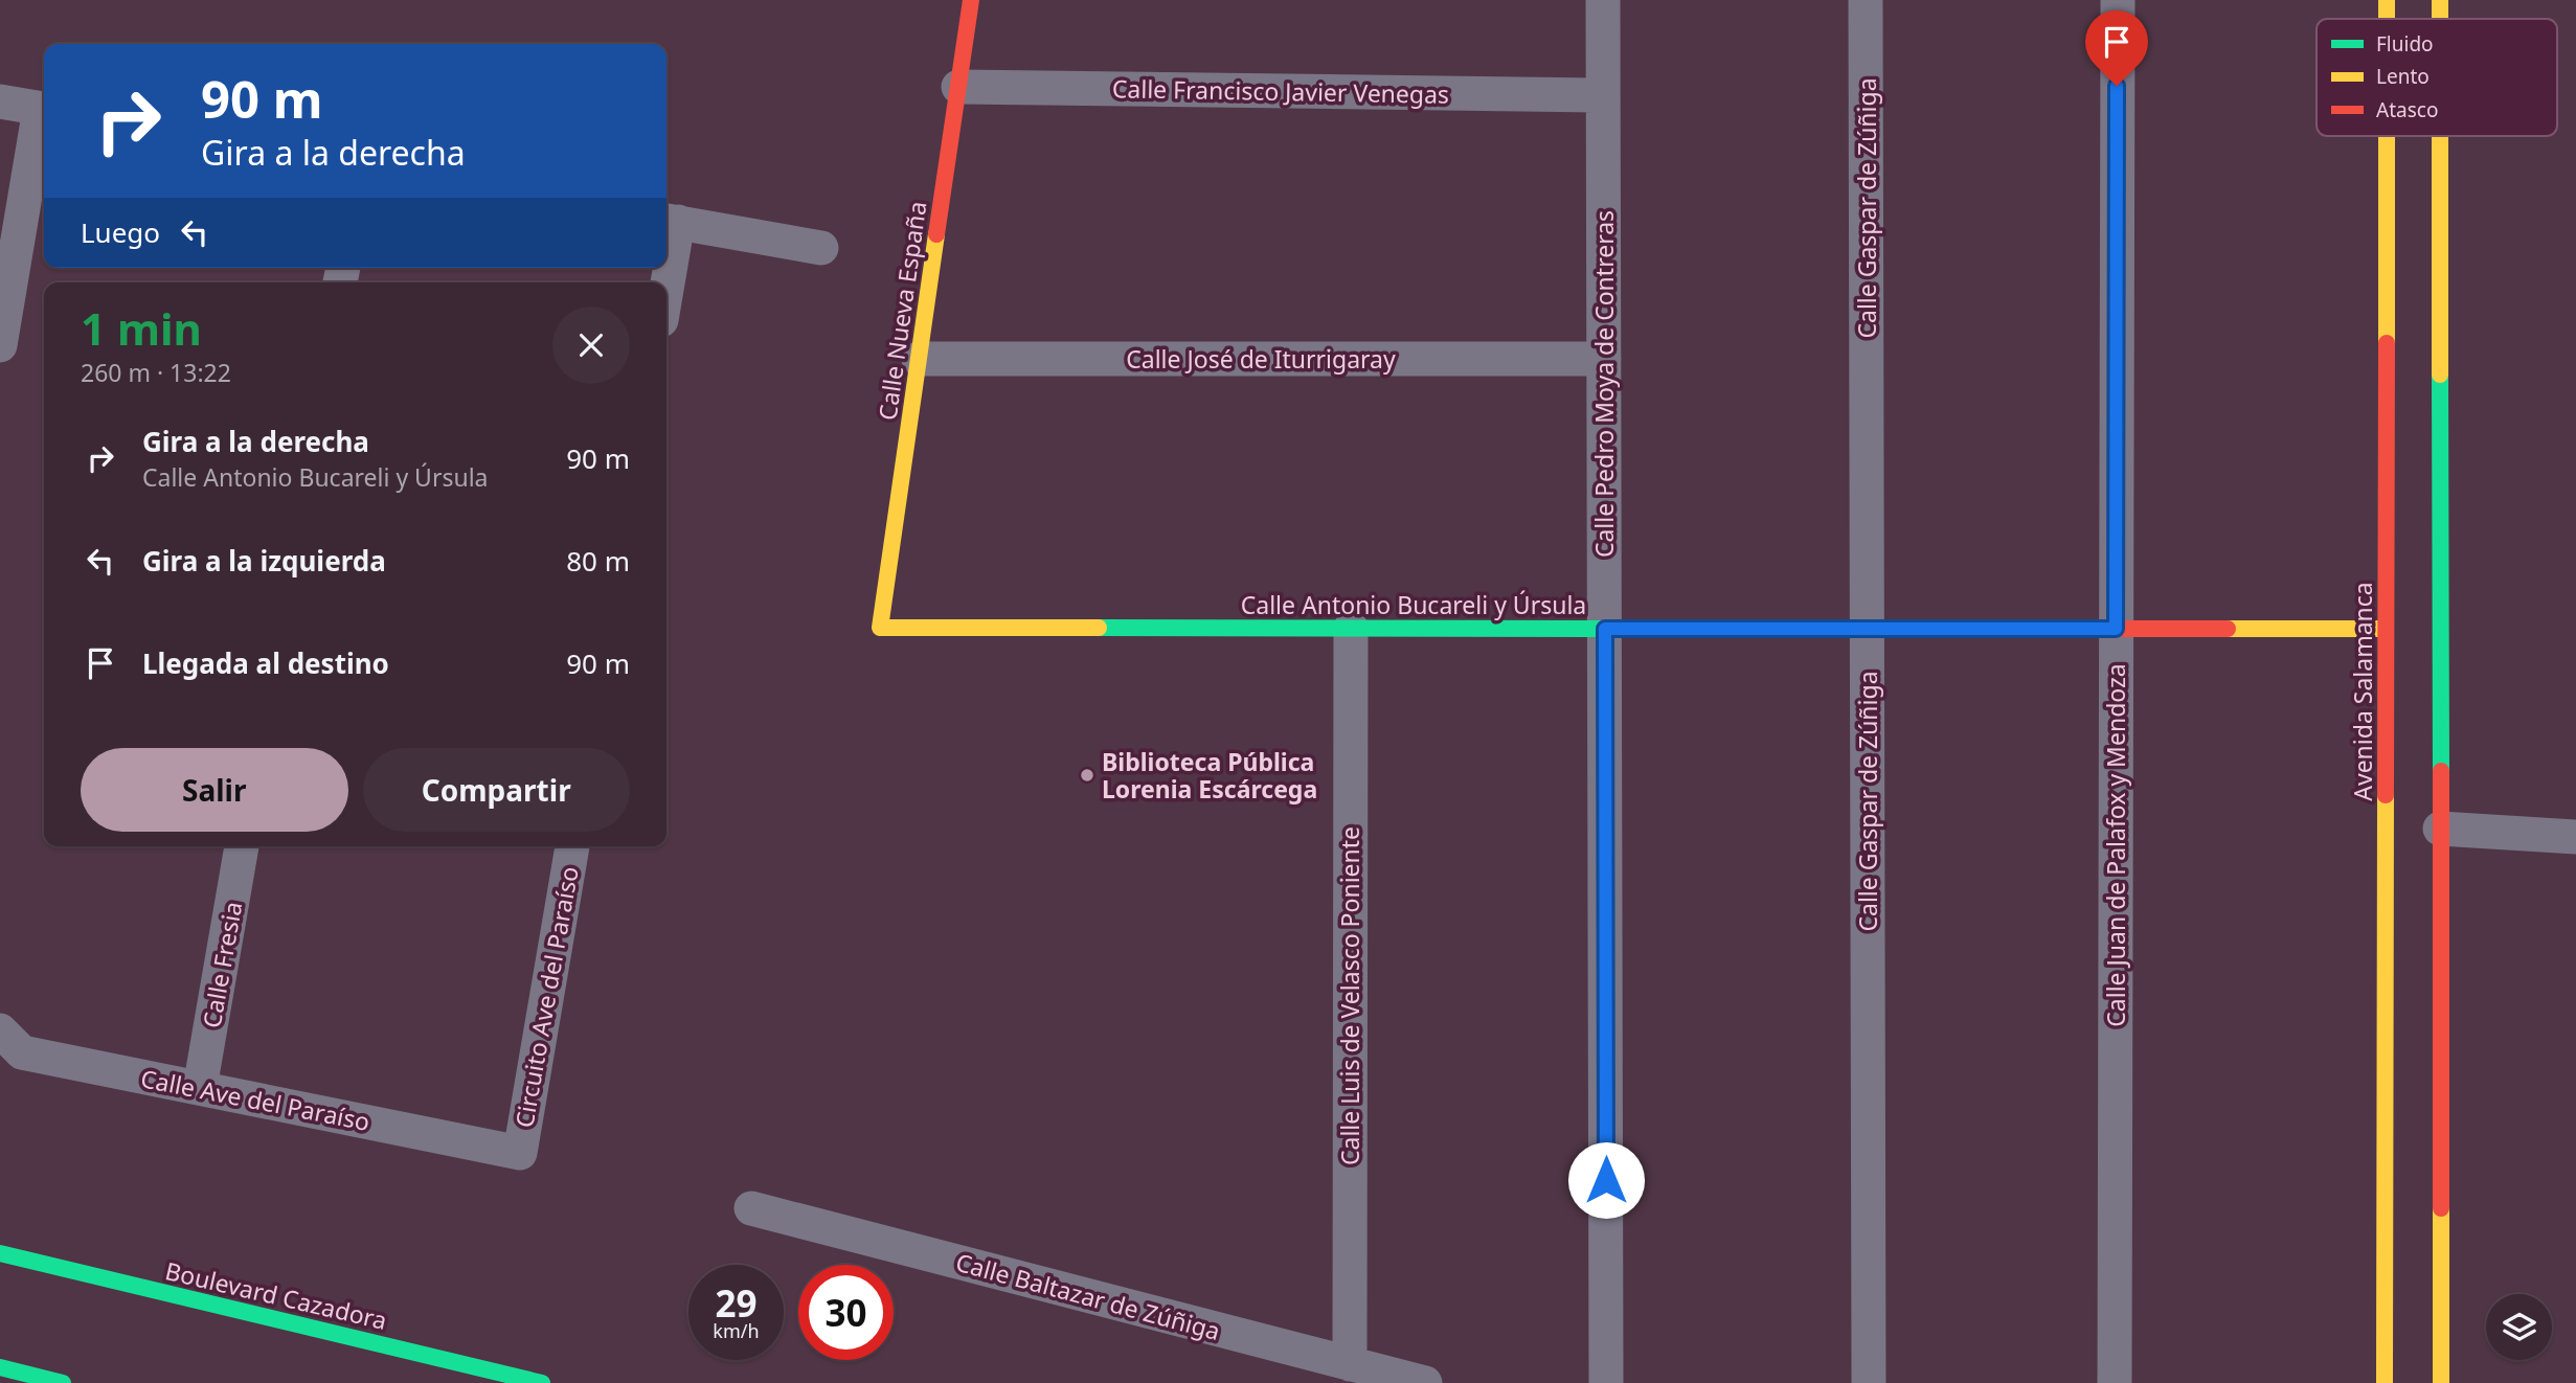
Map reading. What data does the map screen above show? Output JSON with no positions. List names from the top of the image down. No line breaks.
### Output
{"streets":{"street":["Calle Francisco Javier Venegas","Calle Gaspar de Zúñiga","Calle Nueva España","Calle José de Iturrigaray","Calle Pedro Moya de Contreras","Calle Antonio Bucareli y Úrsula","Avenida Salamanca","Calle Juan de Palafox y Mendoza","Calle Fresia","Calle Luis de Velasco Poniente","Circuito Ave del Paraíso","Calle Ave del Paraíso","Boulevard Cazadora","Calle Baltazar de Zúñiga"]},"crossings":[["Calle Francisco Javier Venegas","Calle Nueva España"],["Calle Francisco Javier Venegas","Calle Pedro Moya de Contreras"],["Calle Gaspar de Zúñiga","Calle Antonio Bucareli y Úrsula"],["Calle Nueva España","Calle José de Iturrigaray"],["Calle Nueva España","Calle Antonio Bucareli y Úrsula"],["Calle José de Iturrigaray","Calle Pedro Moya de Contreras"],["Calle Pedro Moya de Contreras","Calle Antonio Bucareli y Úrsula"],["Calle Antonio Bucareli y Úrsula","Avenida Salamanca"],["Calle Antonio Bucareli y Úrsula","Calle Juan de Palafox y Mendoza"],["Calle Antonio Bucareli y Úrsula","Calle Luis de Velasco Poniente"],["Calle Fresia","Calle Ave del Paraíso"],["Calle Luis de Velasco Poniente","Calle Baltazar de Zúñiga"],["Circuito Ave del Paraíso","Calle Ave del Paraíso"]],"places":["Biblioteca Pública Lorenia Escárcega"],"legend":["Fluido","Lento","Atasco"],"page":{"turn":["90 m","Gira a la derecha"],"then":"Luego","heading":["1 min","260 m · 13:22"],"list":[{"name":"Gira a la derecha","note":"Calle Antonio Bucareli y Úrsula","value":"90 m"},{"name":"Gira a la izquierda","value":"80 m"},{"name":"Llegada al destino","value":"90 m"}],"buttons":["Salir","Compartir"],"speed":"29 km/h","limit":"30"}}
